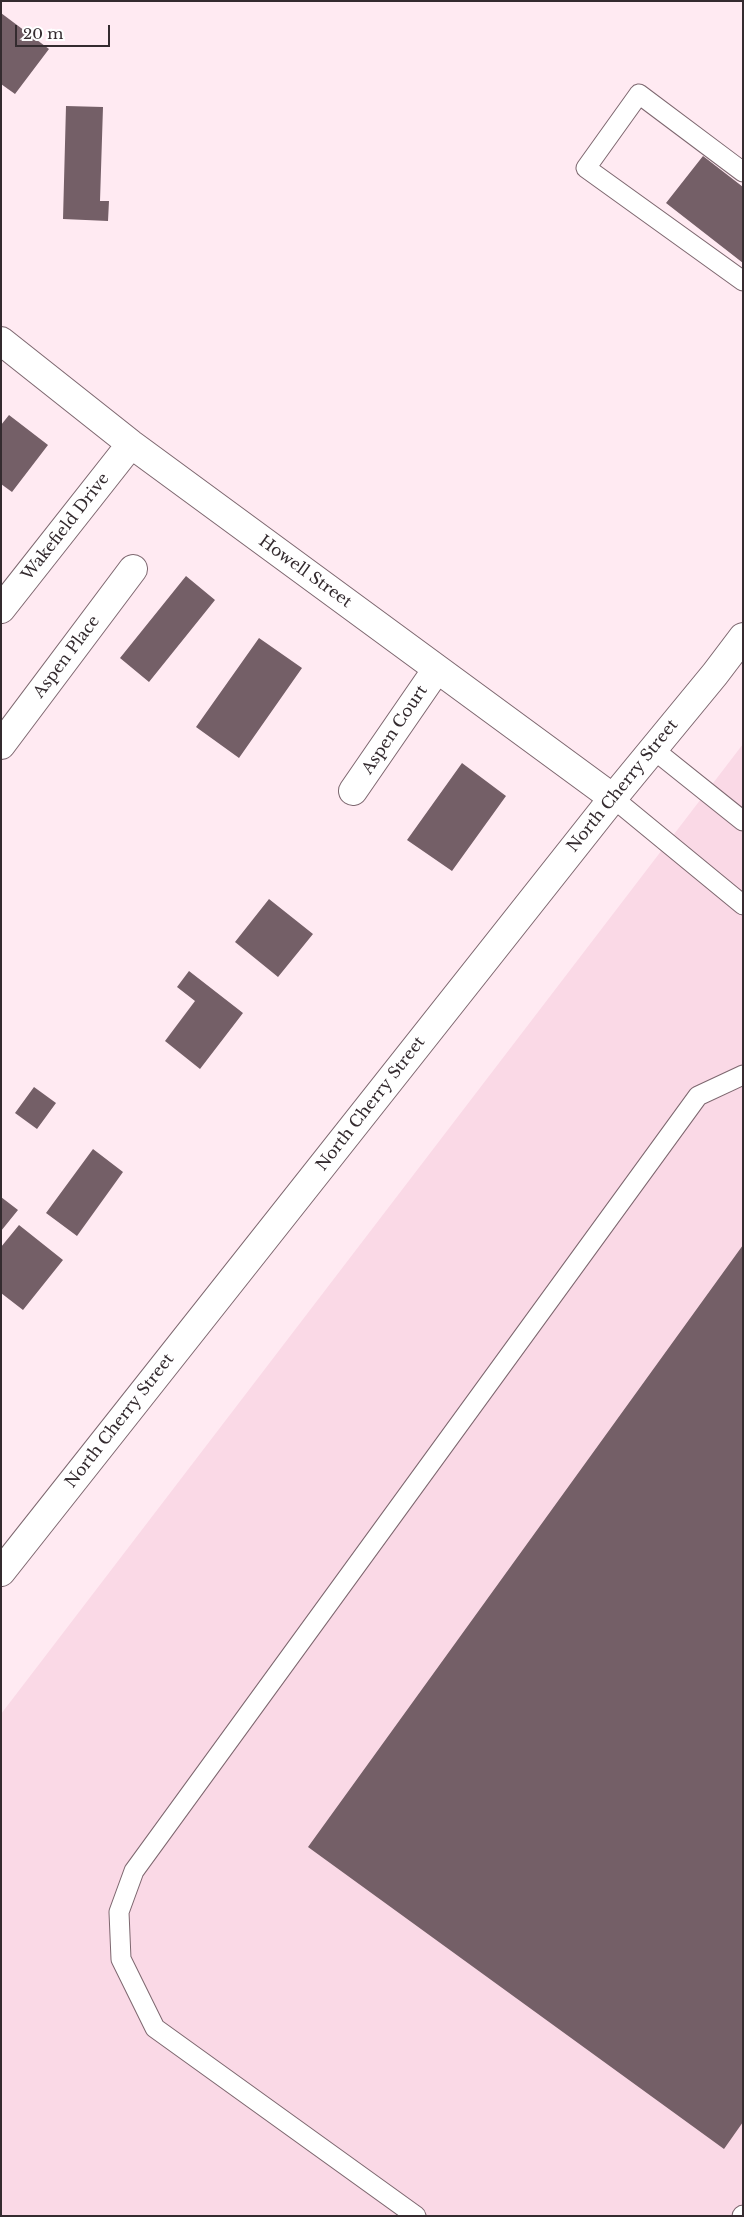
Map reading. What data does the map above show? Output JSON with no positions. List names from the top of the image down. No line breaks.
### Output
{"streets":{"street":["Wakefield Drive","Howell Street","Aspen Place","Aspen Court","North Cherry Street"]},"crossings":[["Wakefield Drive","Howell Street"],["Howell Street","Aspen Court"],["Howell Street","North Cherry Street"]],"scale_bar":"20 m"}
